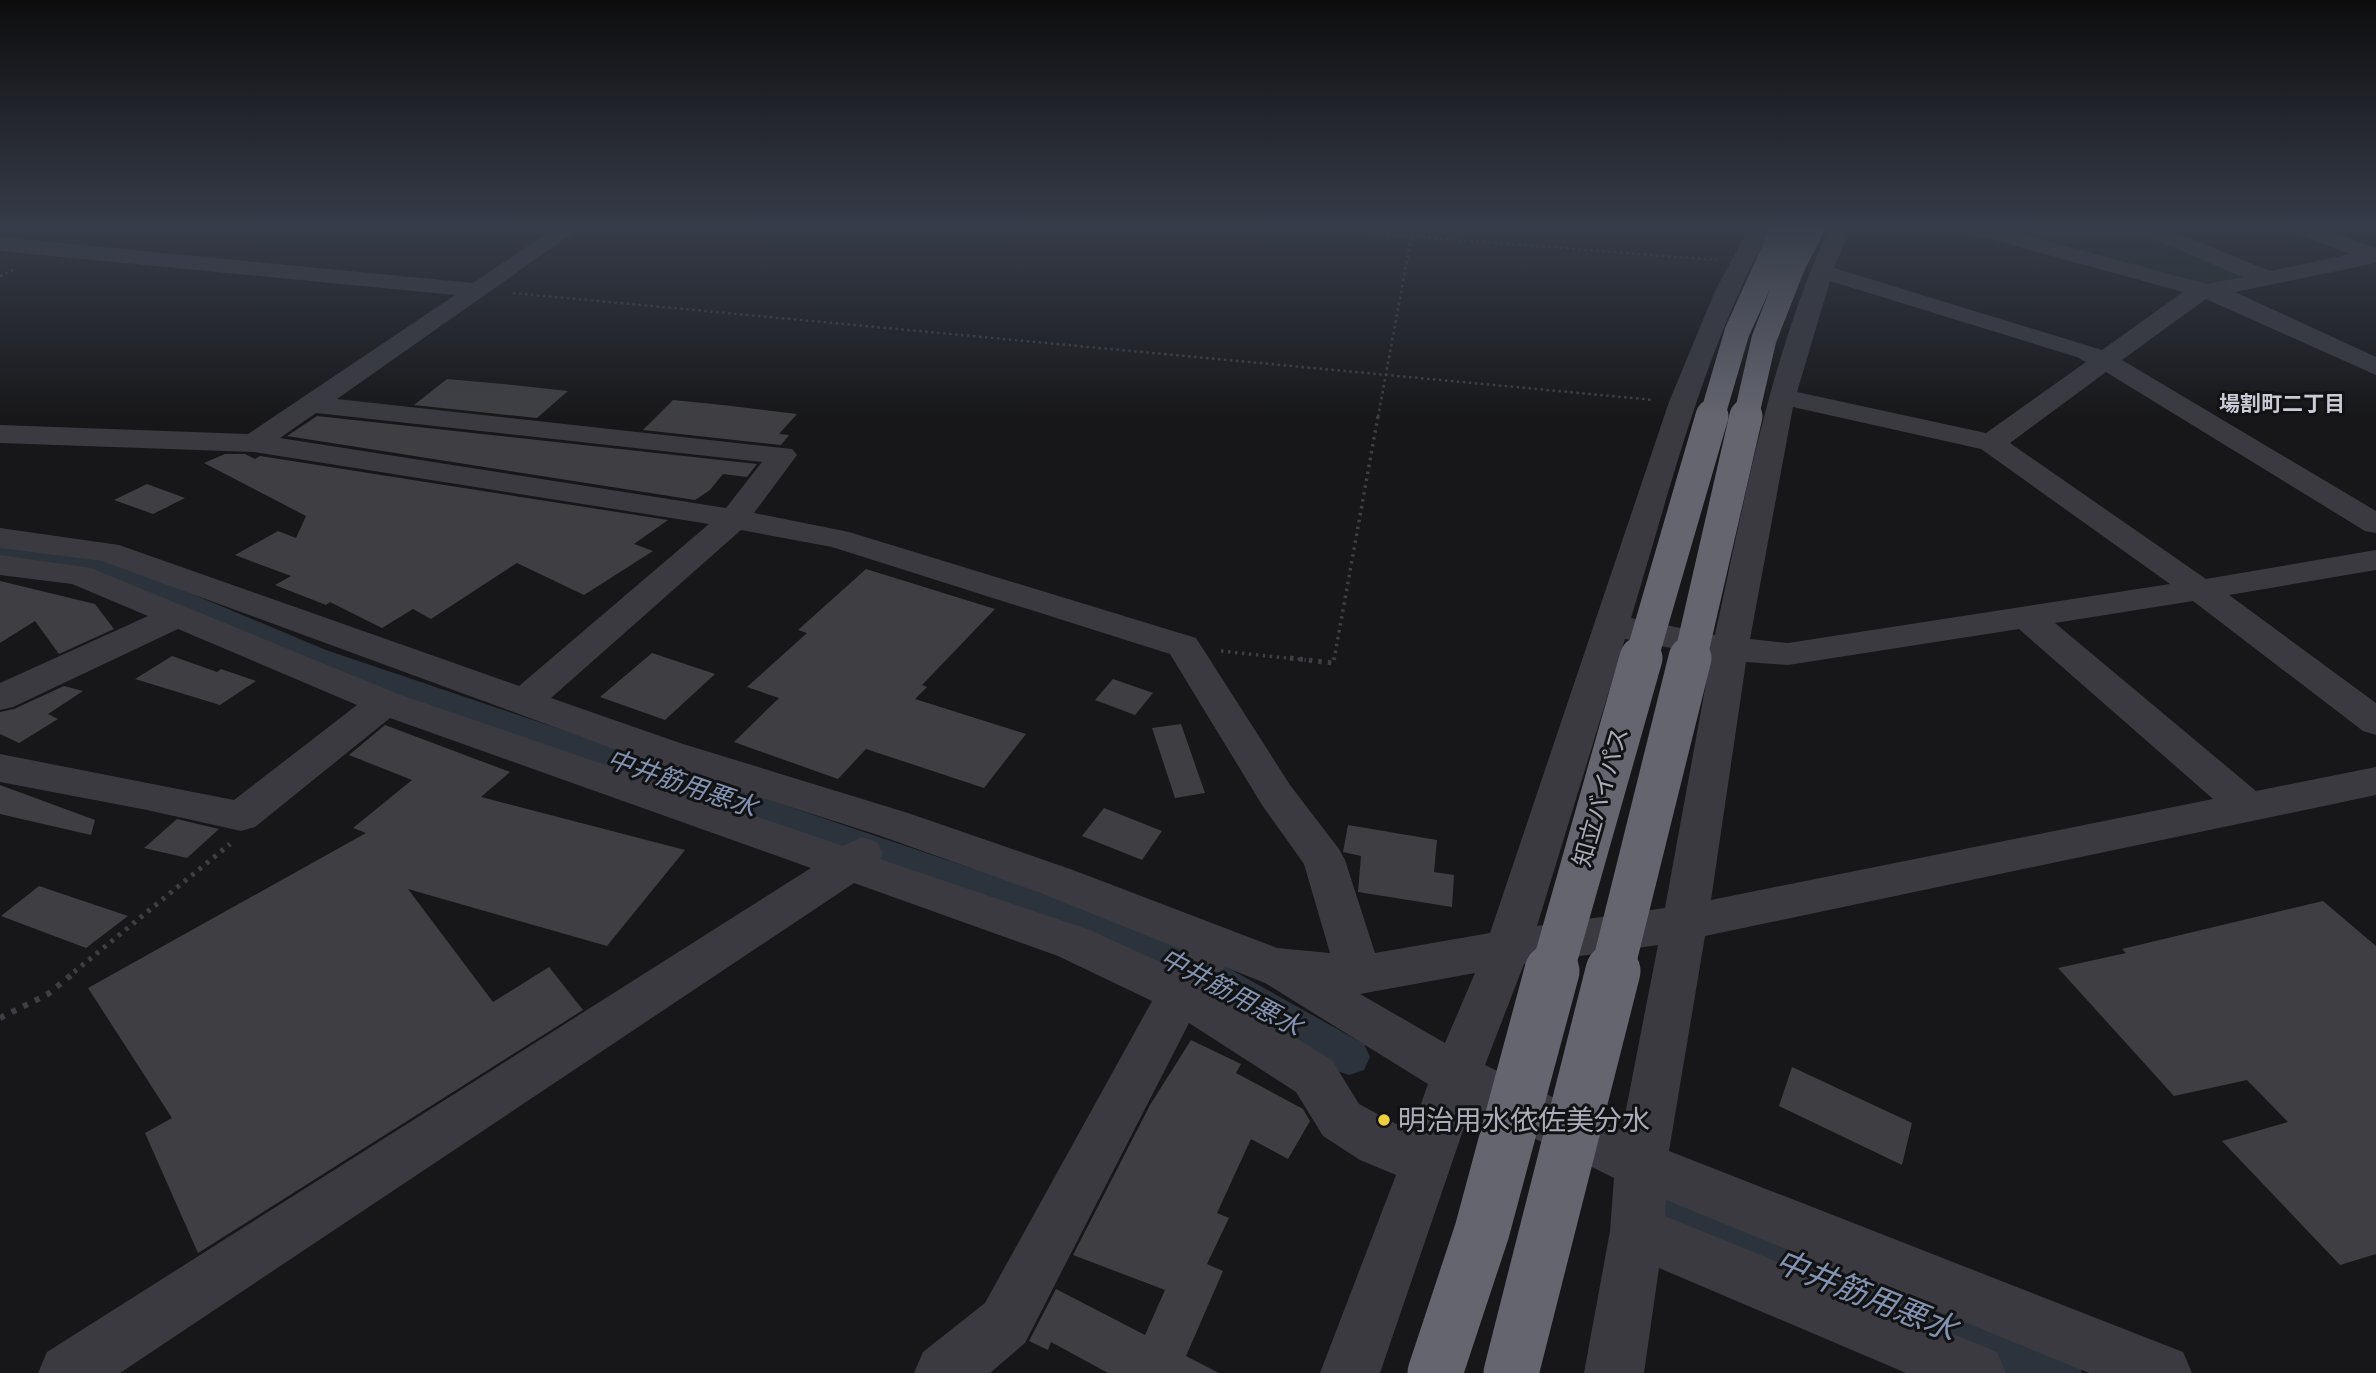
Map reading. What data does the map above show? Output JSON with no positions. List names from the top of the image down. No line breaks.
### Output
{"streets":{"highway":["知立バイパス"]},"districts":["場割町二丁目"],"water":["中井筋用悪水"],"places":["明治用水依佐美分水"]}
